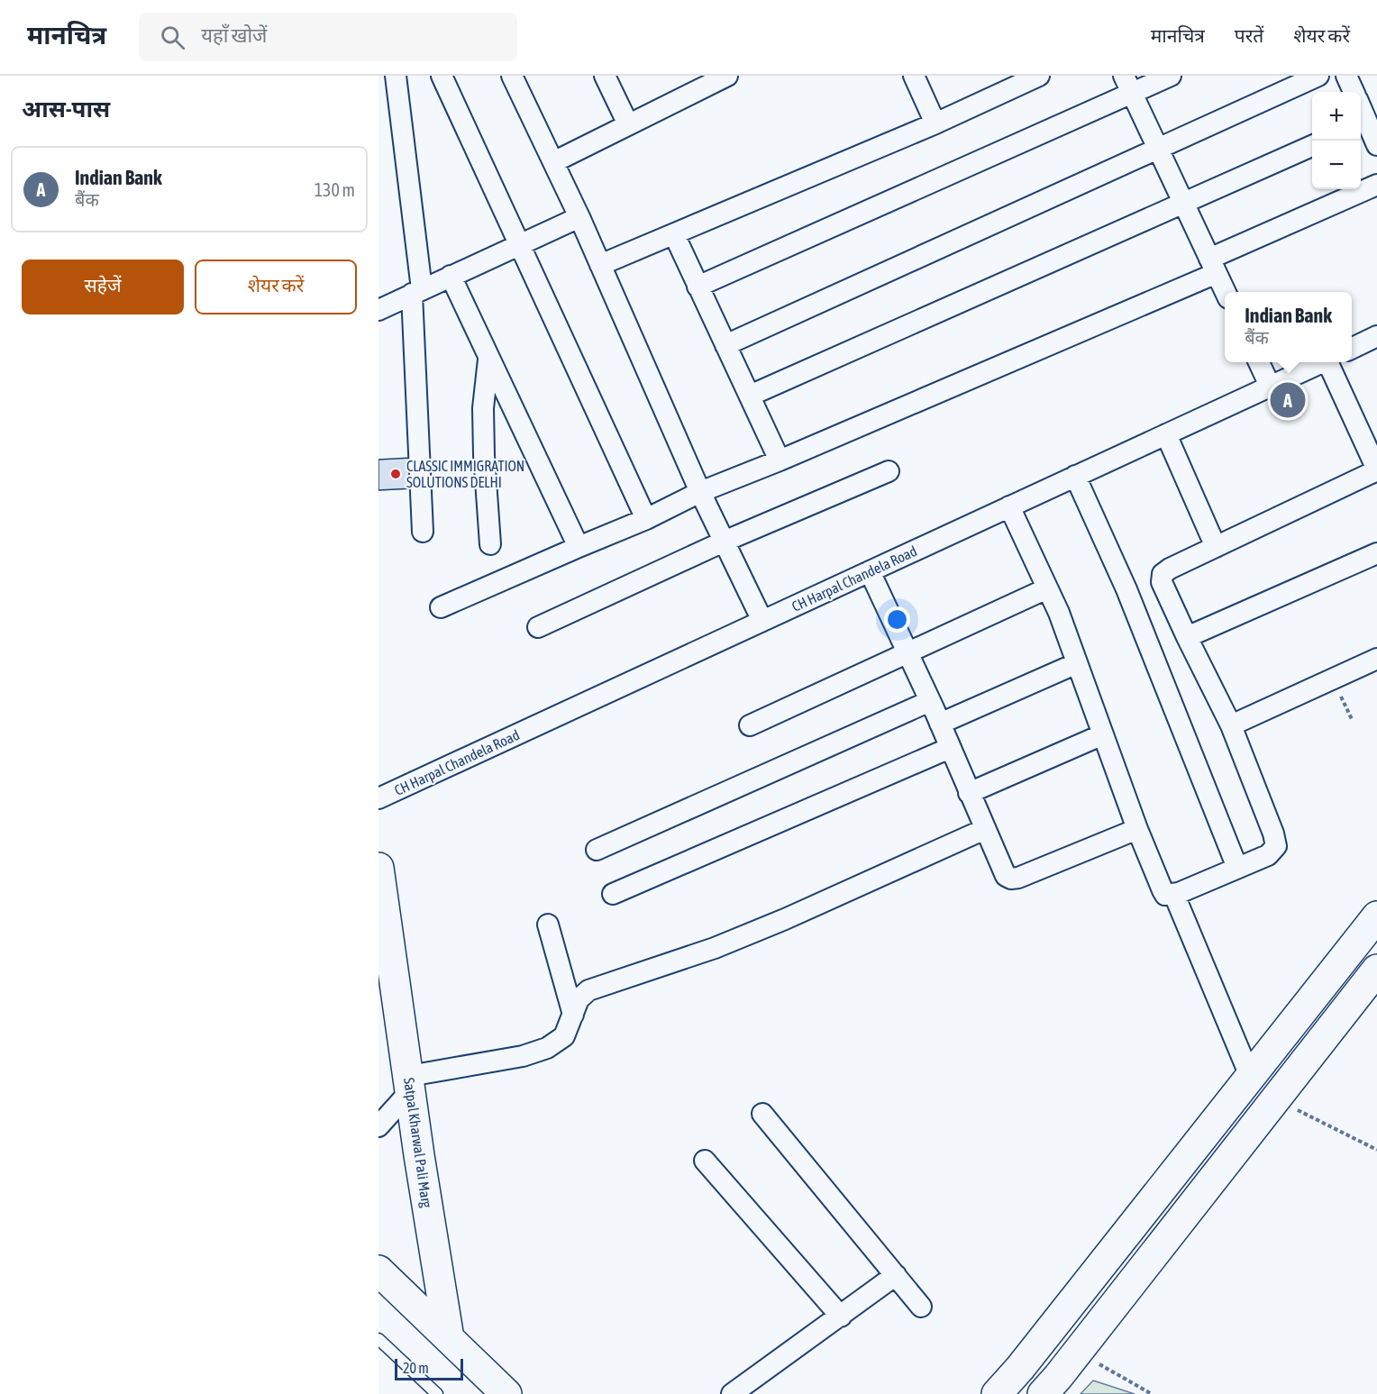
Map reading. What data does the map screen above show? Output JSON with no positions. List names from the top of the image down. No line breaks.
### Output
{"streets":{"street":["CH Harpal Chandela Road","Satpal Kharwal Pali Marg"]},"places":["CLASSIC IMMIGRATION SOLUTIONS DELHI"],"scale_bar":"20 m","page":{"header":"मानचित्र","search":"यहाँ खोजें","nav":["मानचित्र","परतें","शेयर करें"],"heading":"आस-पास","map_buttons":["+","−"],"list":[{"mark":"A","name":"Indian Bank","note":"बैंक","value":"130 m"}],"buttons":["सहेजें","शेयर करें"],"popup":["Indian Bank","बैंक"],"pins":"A","scale":"20 m"}}
